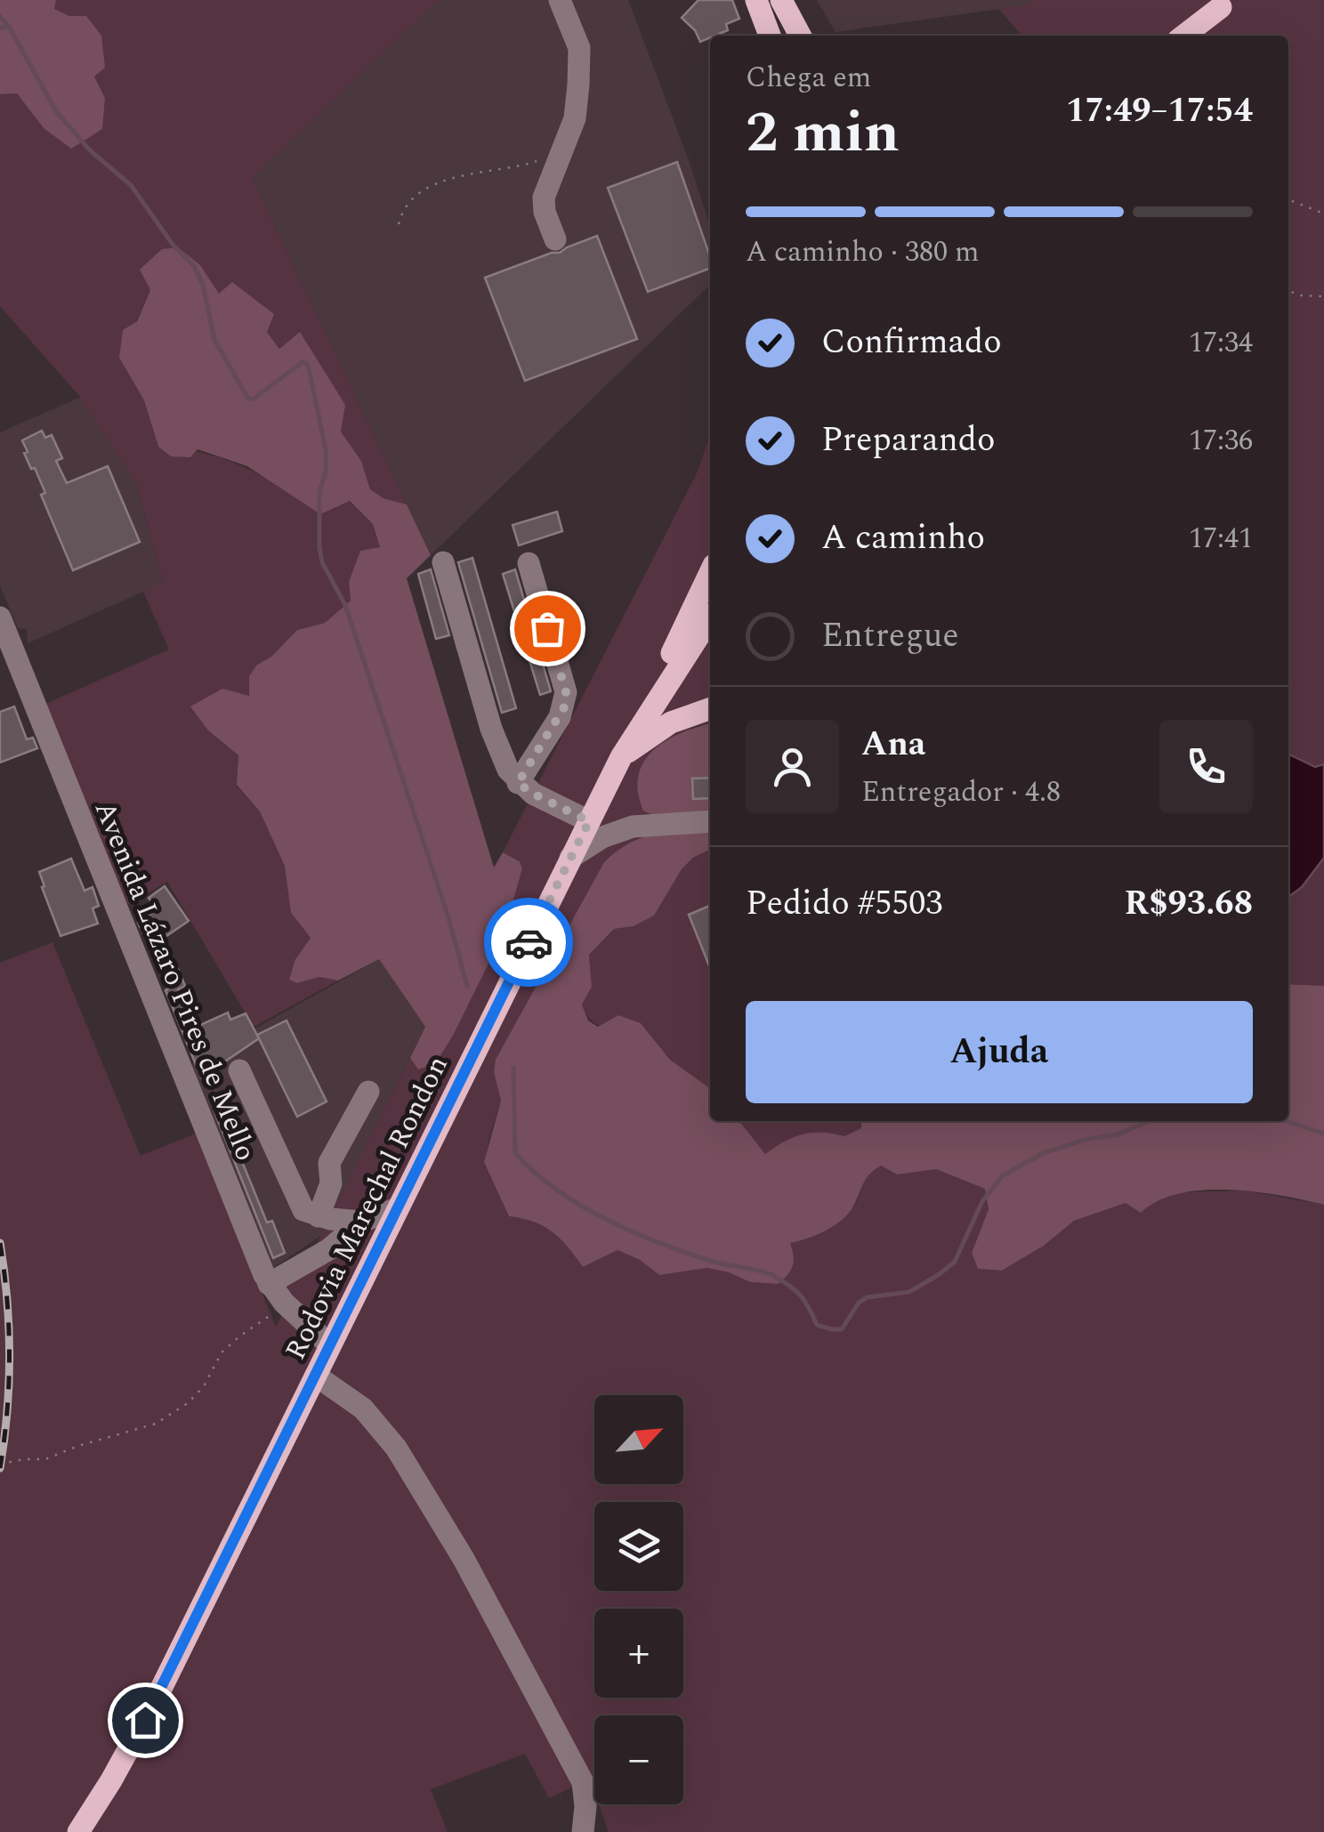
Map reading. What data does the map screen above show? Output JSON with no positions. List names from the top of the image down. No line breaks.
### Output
{"streets":{"main road":["Rodovia Marechal Rondon"],"street":["Avenida Lázaro Pires de Mello"]},"crossings":[["Avenida Lázaro Pires de Mello","Rodovia Marechal Rondon"]],"north":"top right","page":{"heading":["2 min","Chega em","17:49–17:54"],"panel":["Ana","Entregador · 4.8","Pedido #5503","R$93.68"],"bar":"A caminho · 380 m","list":[["Confirmado","17:34"],["Preparando","17:36"],["A caminho","17:41"],"Entregue"],"buttons":"Ajuda","map_buttons":["+","−"]}}
